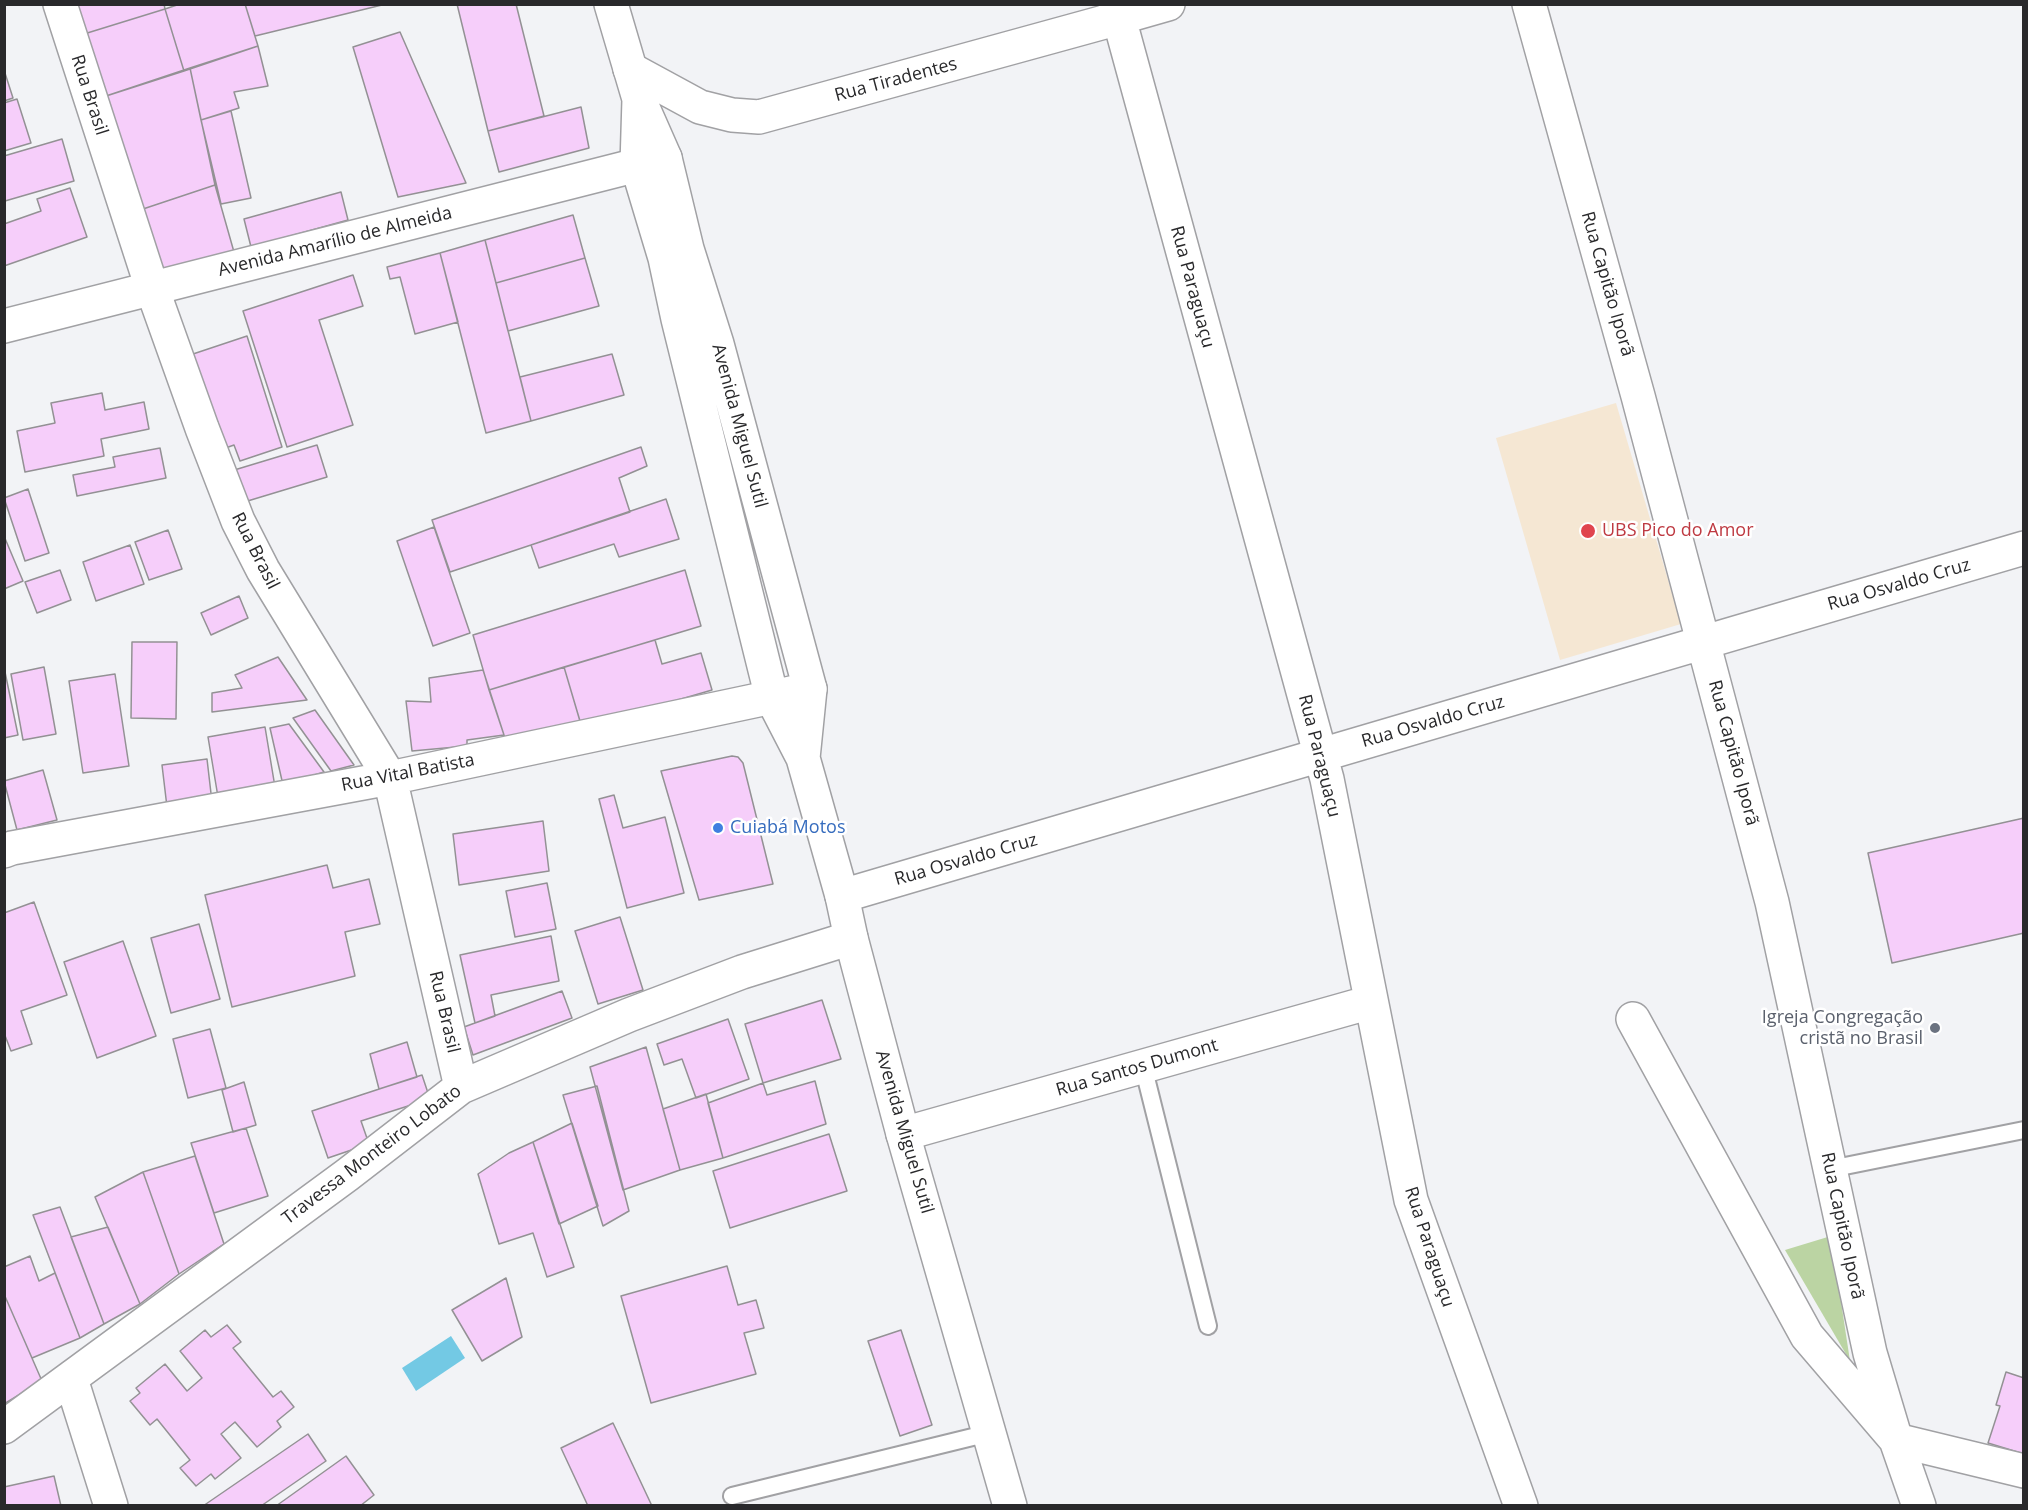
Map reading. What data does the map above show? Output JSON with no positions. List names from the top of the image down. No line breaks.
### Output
{"streets":{"street":["Rua Tiradentes","Rua Brasil","Avenida Amarílio de Almeida","Rua Capitão Iporã","Rua Paraguaçu","Avenida Miguel Sutil","Rua Osvaldo Cruz","Rua Vital Batista","Rua Santos Dumont","Travessa Monteiro Lobato"]},"crossings":[["Rua Tiradentes","Rua Paraguaçu"],["Rua Tiradentes","Avenida Miguel Sutil"],["Rua Brasil","Avenida Amarílio de Almeida"],["Rua Brasil","Rua Vital Batista"],["Rua Brasil","Travessa Monteiro Lobato"],["Avenida Amarílio de Almeida","Avenida Miguel Sutil"],["Rua Capitão Iporã","Rua Osvaldo Cruz"],["Rua Paraguaçu","Rua Osvaldo Cruz"],["Rua Paraguaçu","Rua Santos Dumont"],["Avenida Miguel Sutil","Rua Osvaldo Cruz"],["Avenida Miguel Sutil","Rua Vital Batista"],["Avenida Miguel Sutil","Rua Santos Dumont"],["Avenida Miguel Sutil","Travessa Monteiro Lobato"]],"places":["UBS Pico do Amor","Cuiabá Motos","Igreja Congregação cristã no Brasil"]}
